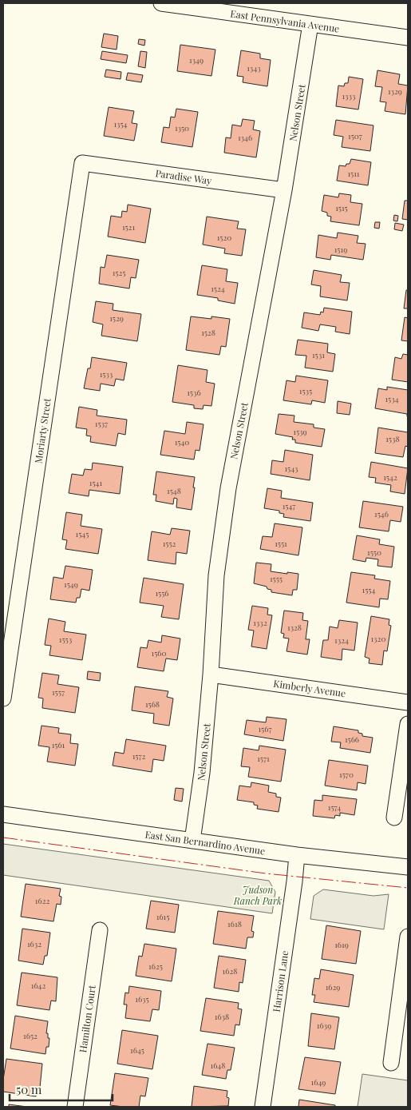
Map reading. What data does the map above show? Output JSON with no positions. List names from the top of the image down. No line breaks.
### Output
{"streets":{"street":["East Pennsylvania Avenue","Nelson Street","Paradise Way","Moriarty Street","Kimberly Avenue","East San Bernardino Avenue","Harrison Lane","Hamilton Court"]},"crossings":[["East Pennsylvania Avenue","Nelson Street"],["Nelson Street","Paradise Way"],["Nelson Street","Kimberly Avenue"],["Nelson Street","East San Bernardino Avenue"],["Paradise Way","Moriarty Street"],["East San Bernardino Avenue","Harrison Lane"]],"parks":["Judson Ranch Park"],"house_numbers":["1349","1343","1329","1333","1354","1350","1507","1346","1511","1515","1521","1520","1519","1525","1524","1529","1528","1531","1533","1535","1536","1534","1537","1539","1538","1540","1543","1542","1541","1548","1547","1546","1545","1552","1551","1550","1555","1549","1554","1556","1332","1328","1320","1553","1324","1560","1557","1568","1567","1566","1561","1572","1571","1570","1574","1622","1615","1618","1632","1619","1625","1628","1642","1629","1635","1638","1639","1652","1645","1648","1649"],"scale_bar":"50 m"}
